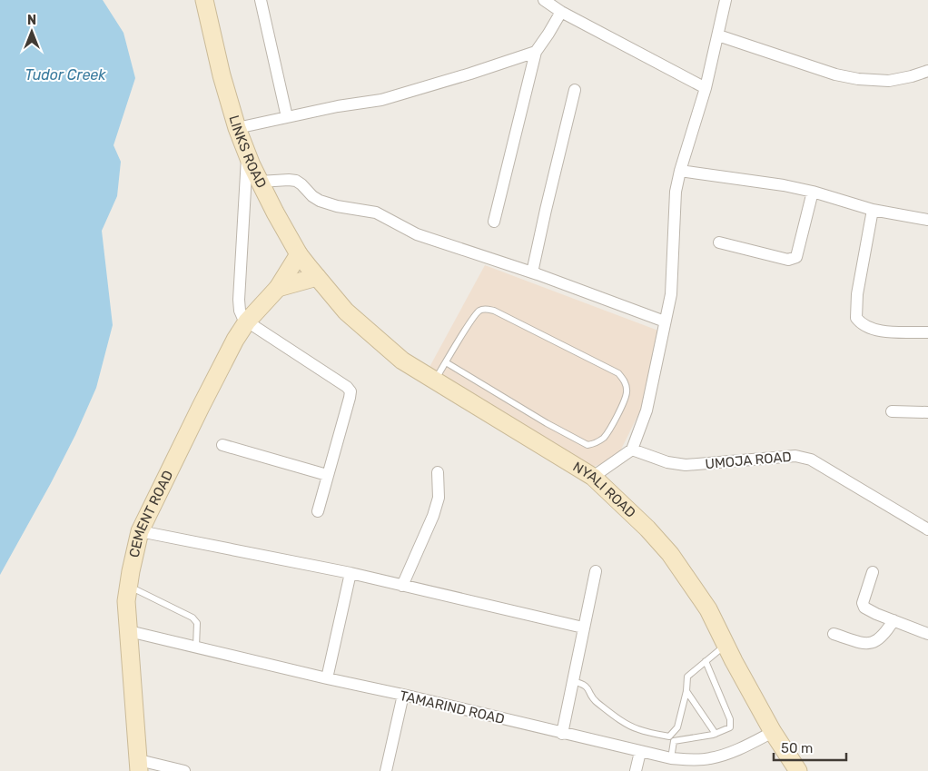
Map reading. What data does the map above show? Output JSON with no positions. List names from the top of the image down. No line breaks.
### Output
{"streets":{"main road":["LINKS ROAD","NYALI ROAD","CEMENT ROAD"],"street":["UMOJA ROAD","TAMARIND ROAD"]},"crossings":[["LINKS ROAD","NYALI ROAD"],["LINKS ROAD","CEMENT ROAD"],["NYALI ROAD","TAMARIND ROAD"],["CEMENT ROAD","TAMARIND ROAD"]],"water":["Tudor Creek"],"scale_bar":"50 m","north":"top"}
